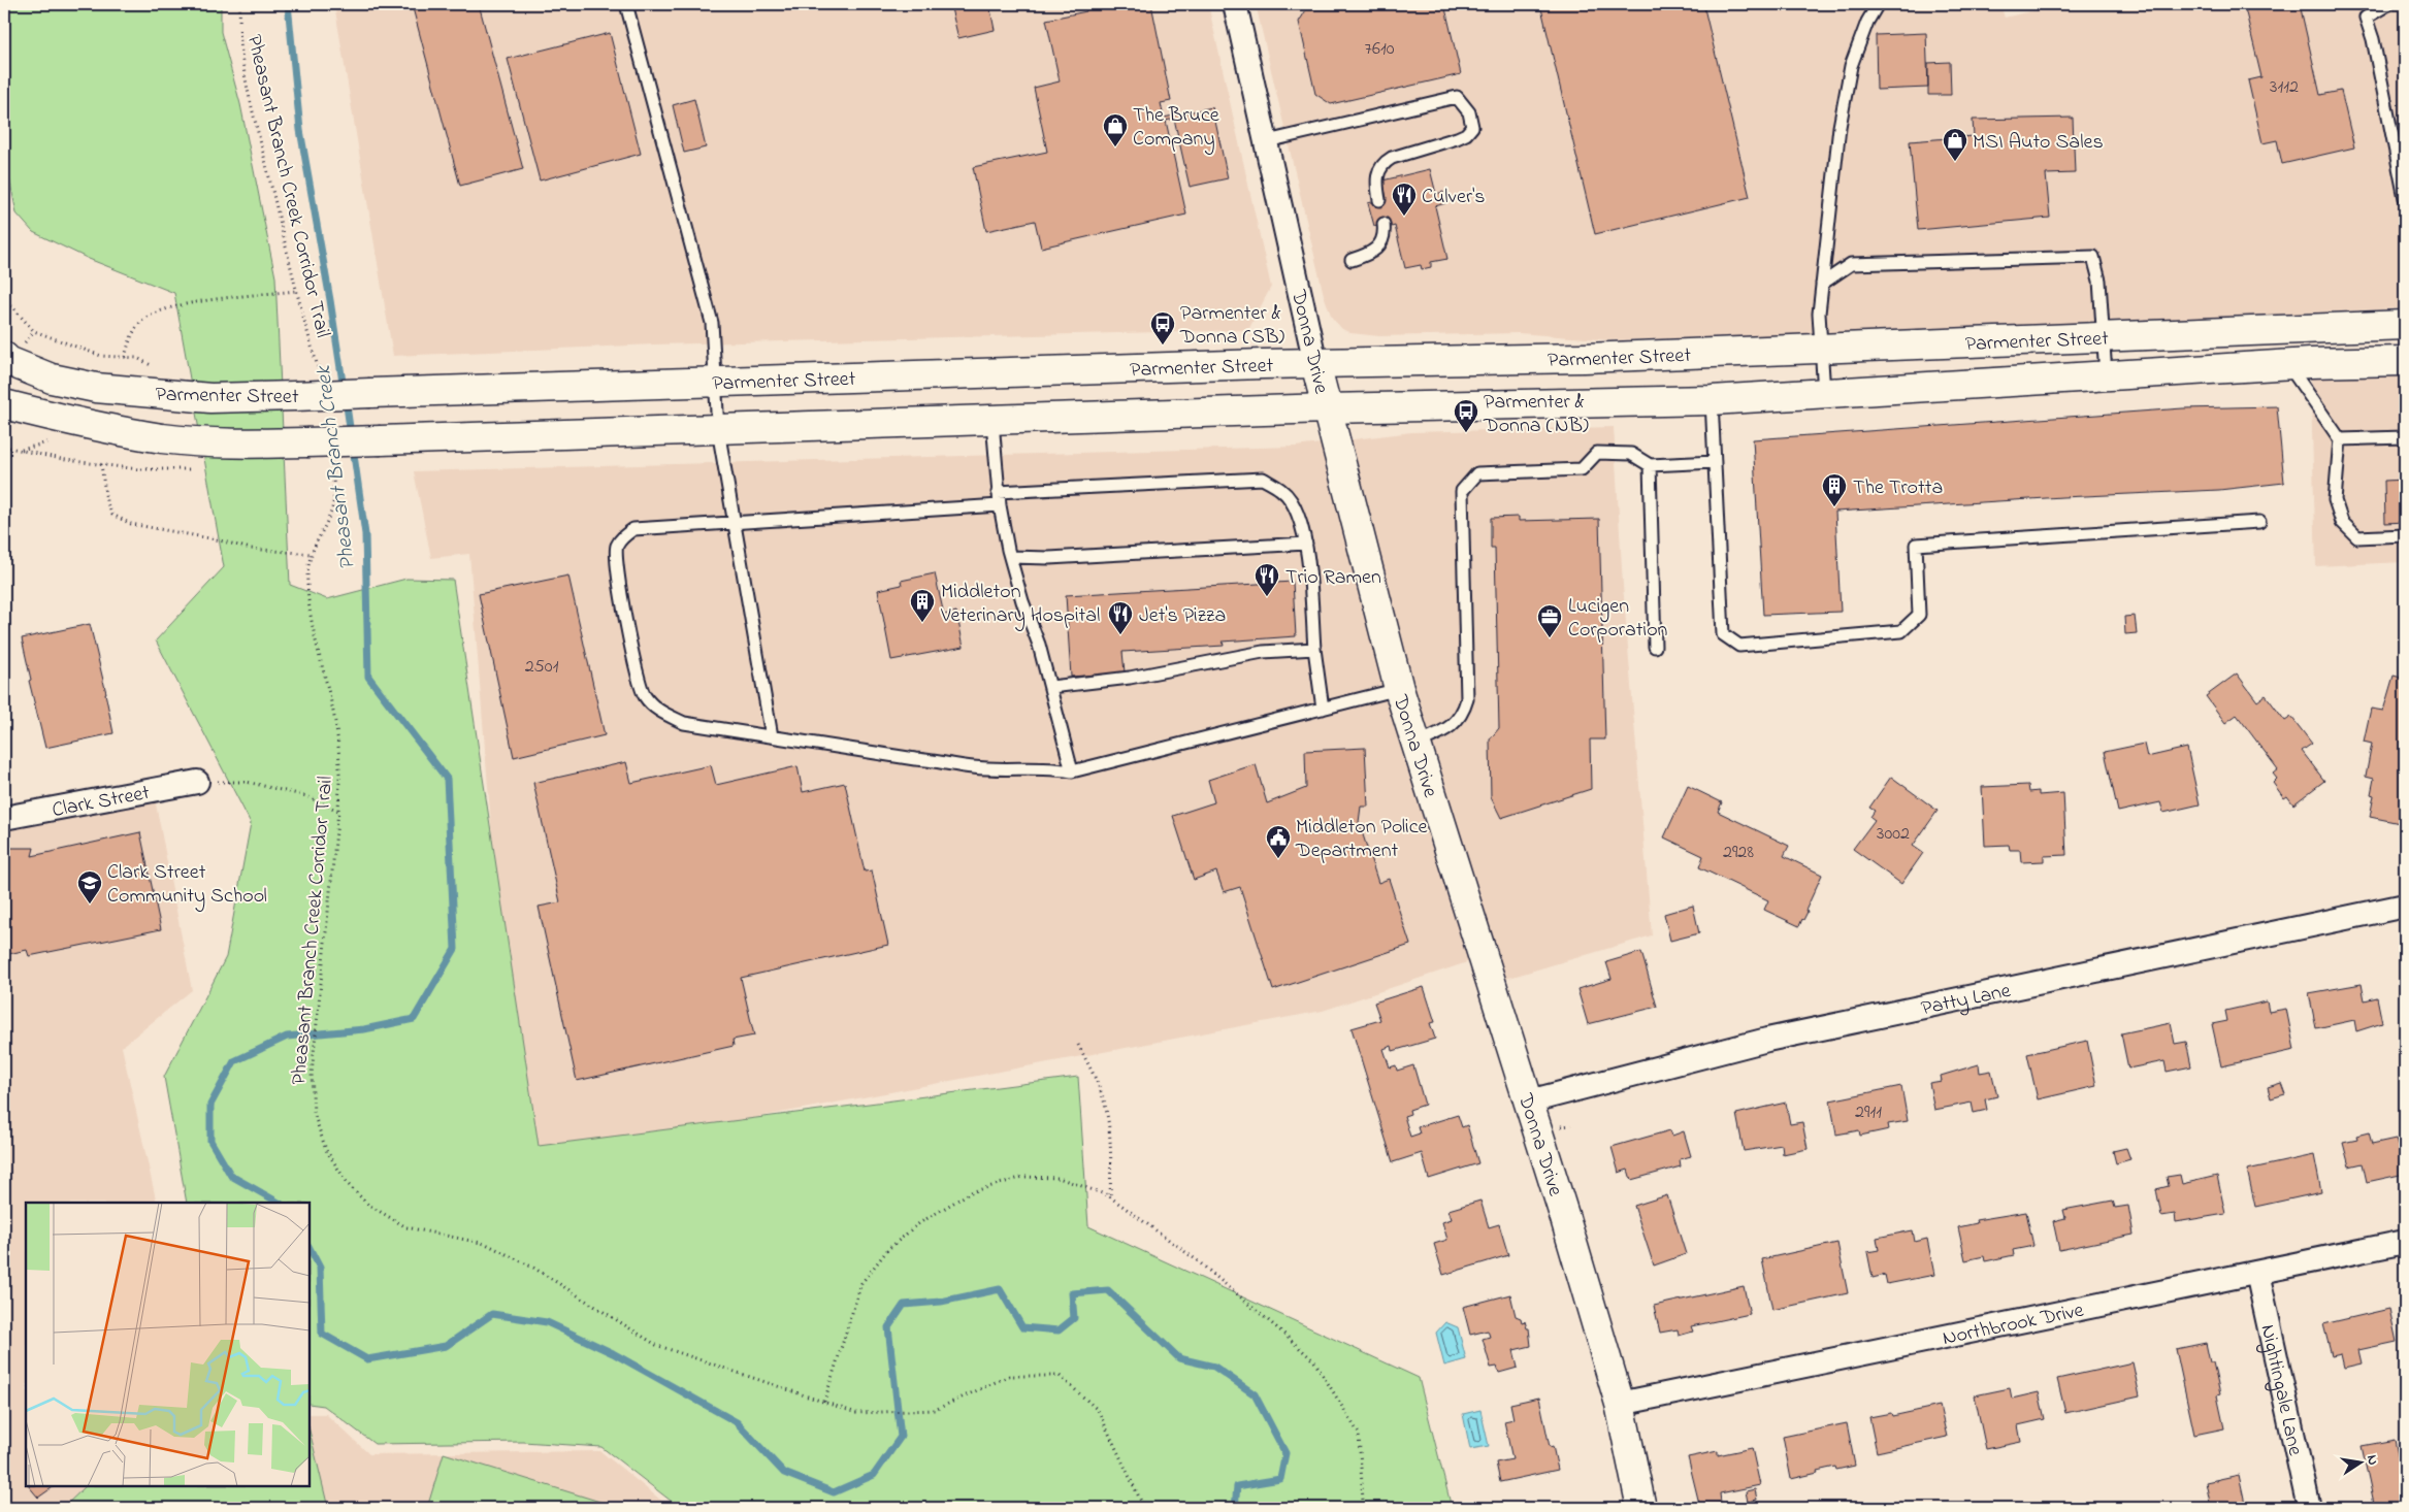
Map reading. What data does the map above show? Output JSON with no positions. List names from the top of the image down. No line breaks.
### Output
{"streets":{"street":["Parmenter Street","Donna Drive","Clark Street","Patty Lane","Northbrook Drive","Nightingale Lane"],"path":["Pheasant Branch Creek Corridor Trail"]},"crossings":[["Parmenter Street","Donna Drive"],["Donna Drive","Patty Lane"],["Donna Drive","Northbrook Drive"],["Northbrook Drive","Nightingale Lane"]],"water":["Pheasant Branch Creek"],"places":{"shop":["The Bruce Company","MSI Auto Sales"],"restaurant":["Culver's","Trio Ramen","Jet's Pizza"],"bus stop":["Parmenter & Donna (SB)","Parmenter & Donna (NB)"],"building":["The Trotta","Middleton Veterinary Hospital"],"office":["Lucigen Corporation"],"public building":["Middleton Police Department"],"school or university":["Clark Street Community School"]},"house_numbers":["7610","3112","2501","3002","2928","2911"],"north":"right"}
